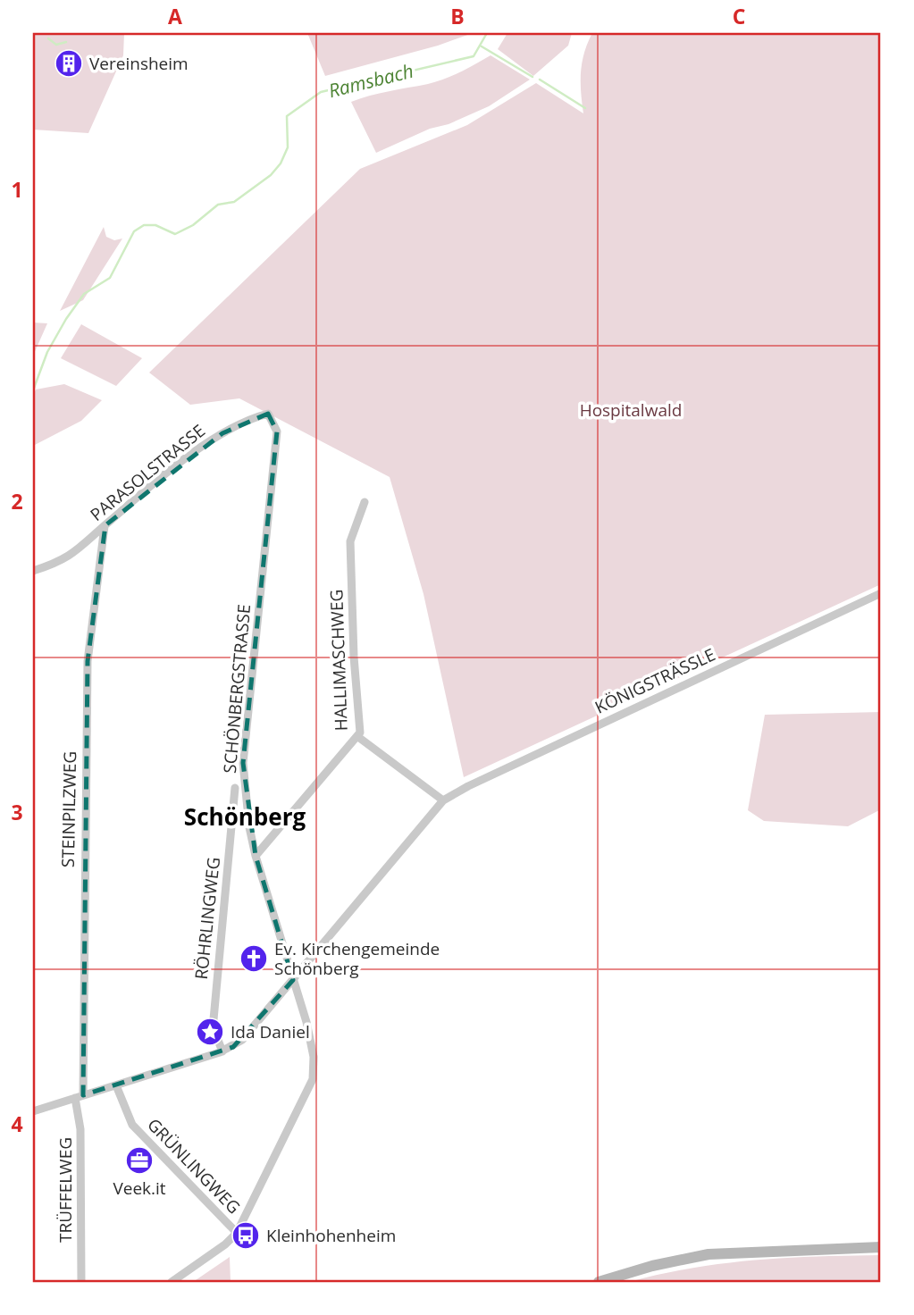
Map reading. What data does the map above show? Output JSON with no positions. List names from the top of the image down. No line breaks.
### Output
{"streets":{"street":["PARASOLSTRASSE","HALLIMASCHWEG","KÖNIGSTRÄSSLE","SCHÖNBERGSTRASSE","STEINPILZWEG","RÖHRLINGWEG","GRÜNLINGWEG","TRÜFFELWEG"]},"crossings":[["PARASOLSTRASSE","SCHÖNBERGSTRASSE"],["PARASOLSTRASSE","STEINPILZWEG"],["HALLIMASCHWEG","SCHÖNBERGSTRASSE"],["SCHÖNBERGSTRASSE","GRÜNLINGWEG"],["STEINPILZWEG","TRÜFFELWEG"]],"districts":["Schönberg"],"water":["Ramsbach"],"parks":["Hospitalwald"],"places":{"building":["Vereinsheim"],"church":["Ev. Kirchengemeinde Schönberg"],"place":["Ida Daniel"],"office":["Veek.it"],"bus stop":["Kleinhohenheim"]},"grid":{"columns":["A","B","C"],"rows":["1","2","3","4"]}}
